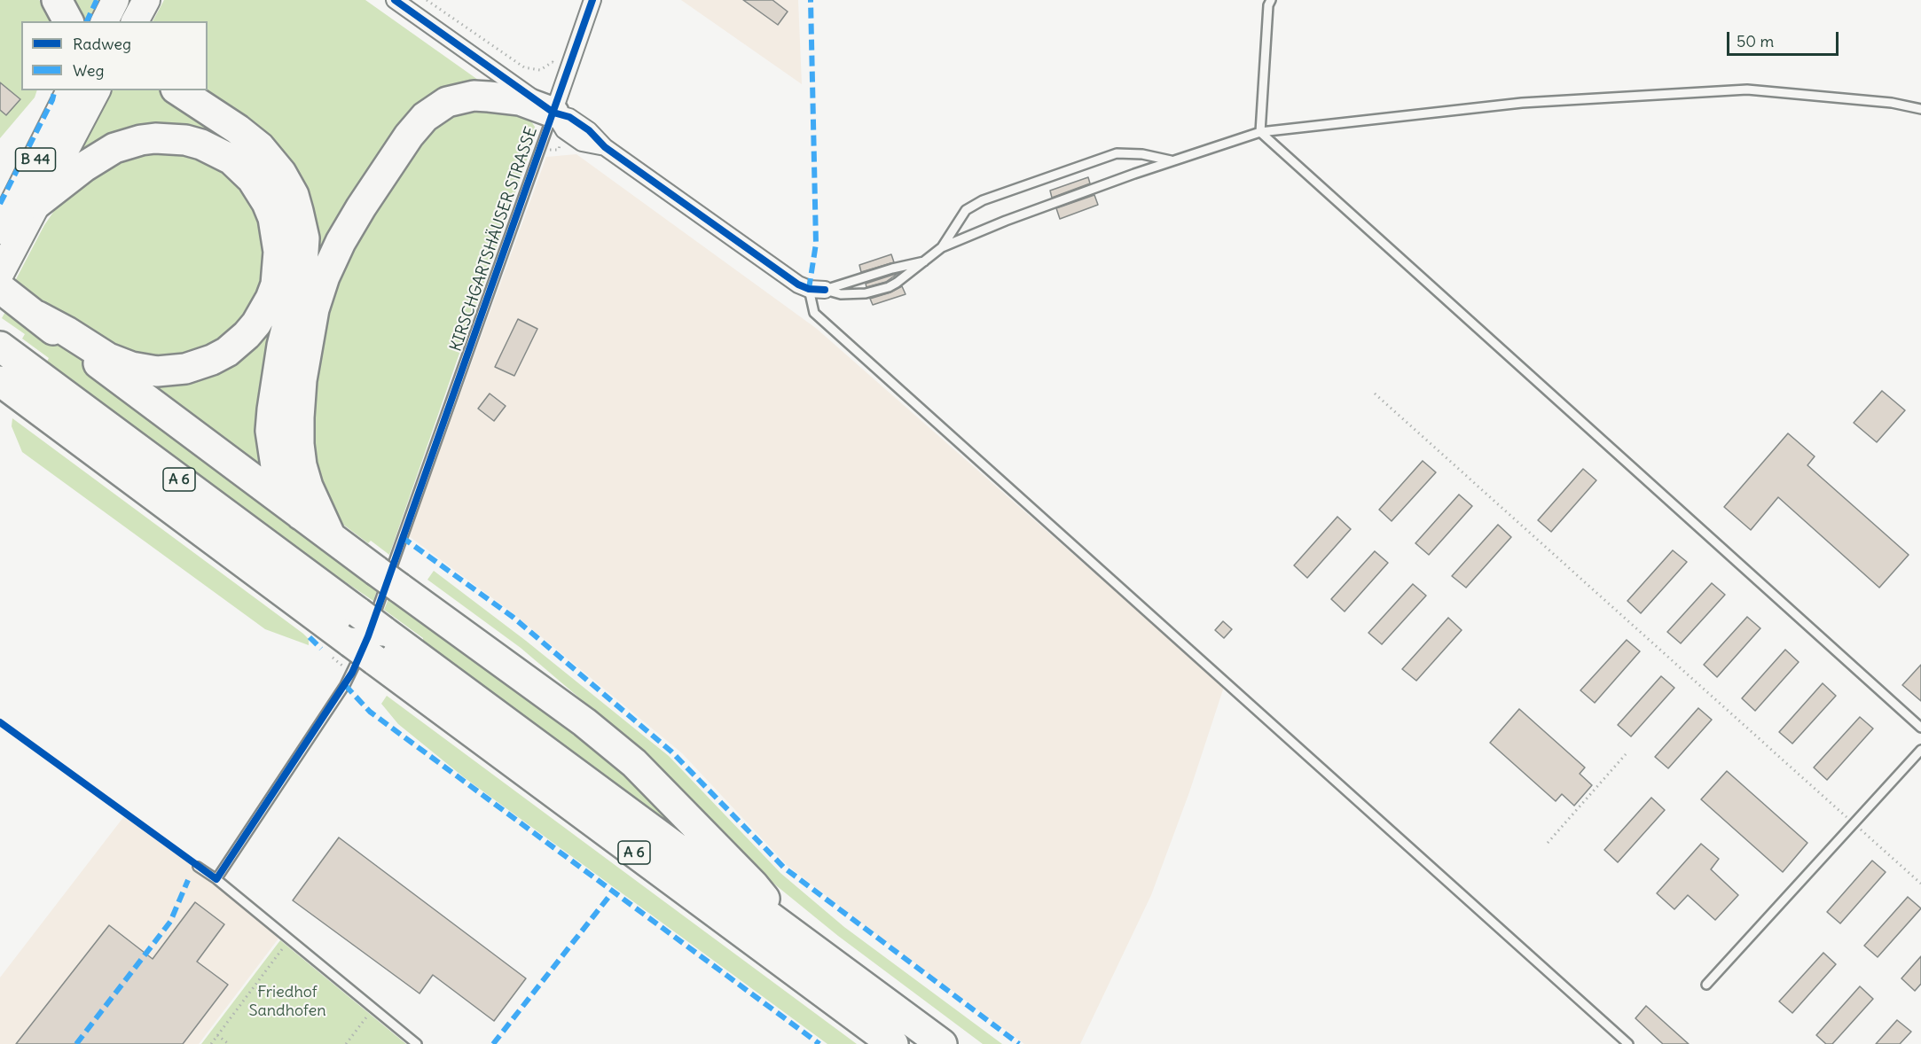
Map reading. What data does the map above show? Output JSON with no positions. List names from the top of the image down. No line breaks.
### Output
{"streets":{"highway":["A 6"],"main road":["B 44"],"street":["KIRSCHGARTSHÄUSER STRASSE"]},"crossings":[["KIRSCHGARTSHÄUSER STRASSE","A 6"]],"parks":["Friedhof Sandhofen"],"legend":["Radweg","Weg"],"scale_bar":"50 m"}
